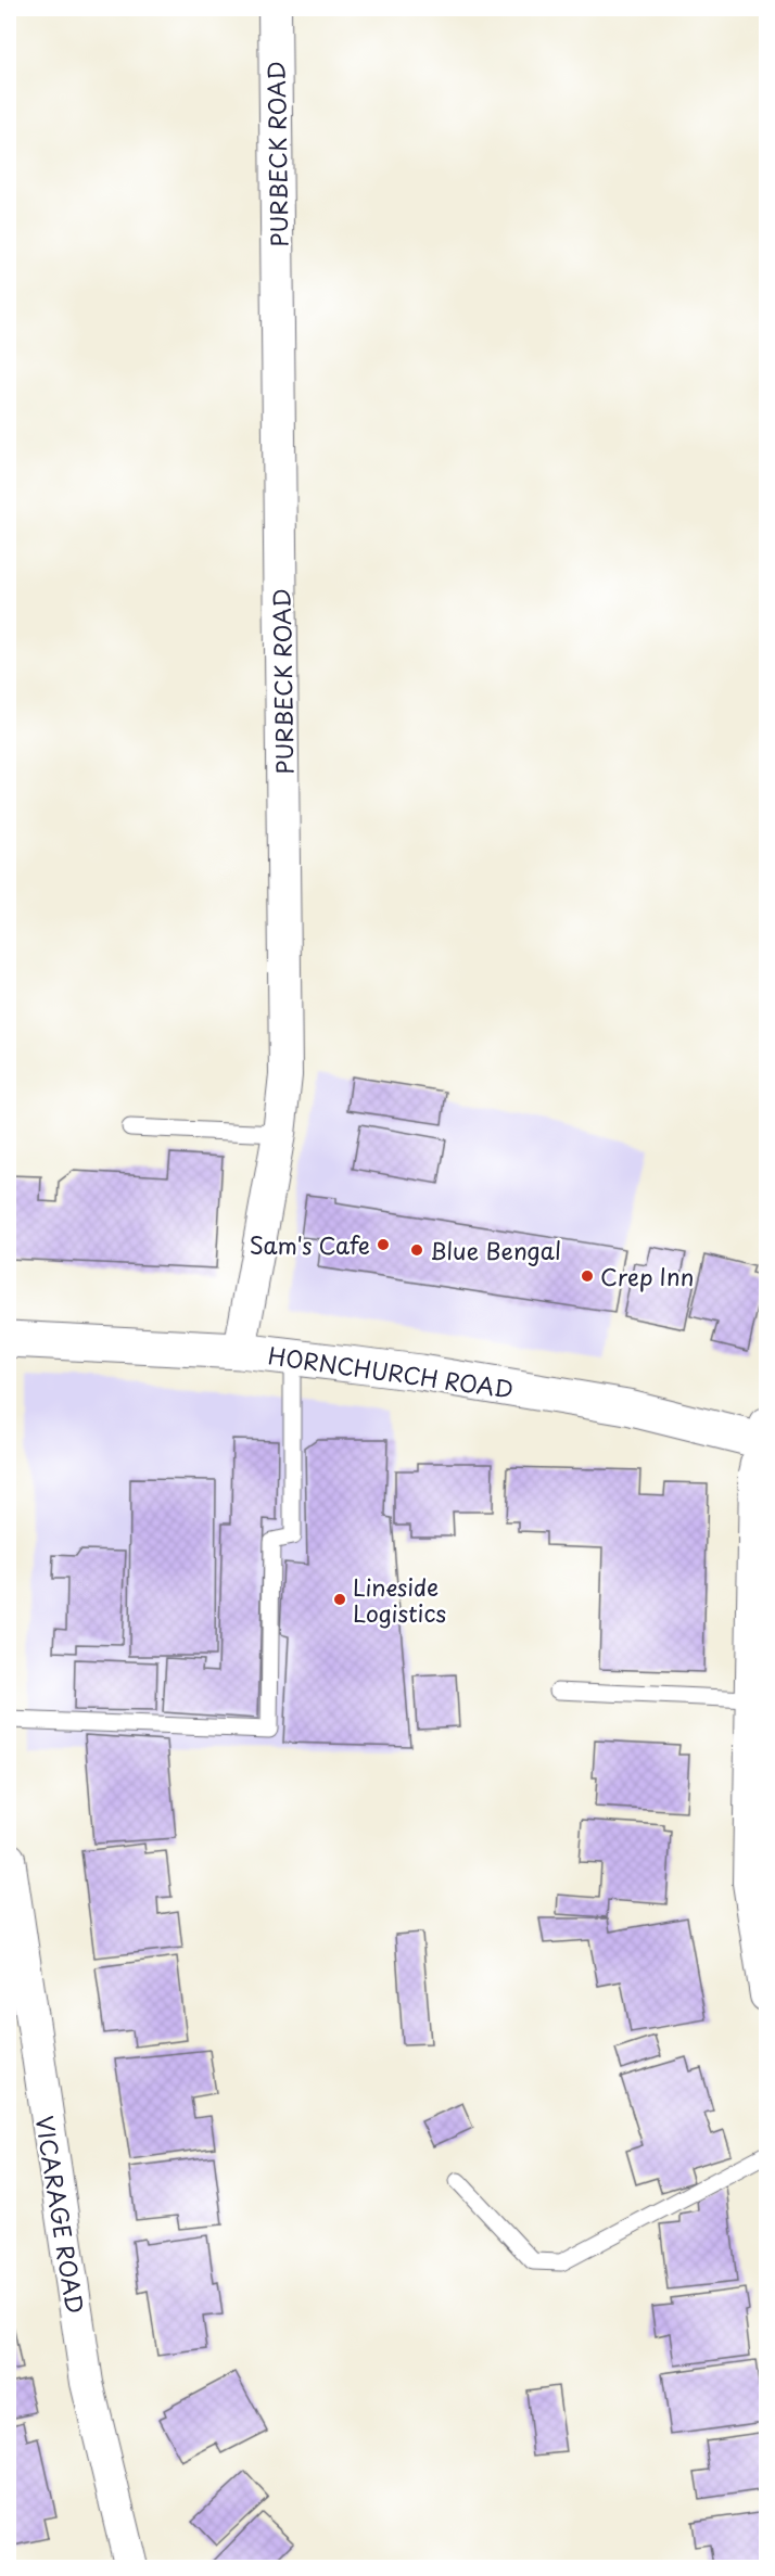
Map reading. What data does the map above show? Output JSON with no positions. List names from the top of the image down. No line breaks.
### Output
{"streets":{"main road":["HORNCHURCH ROAD"],"street":["PURBECK ROAD","VICARAGE ROAD"]},"crossings":[["PURBECK ROAD","HORNCHURCH ROAD"]],"places":["Sam's Cafe","Blue Bengal","Crep Inn","Lineside Logistics"]}
